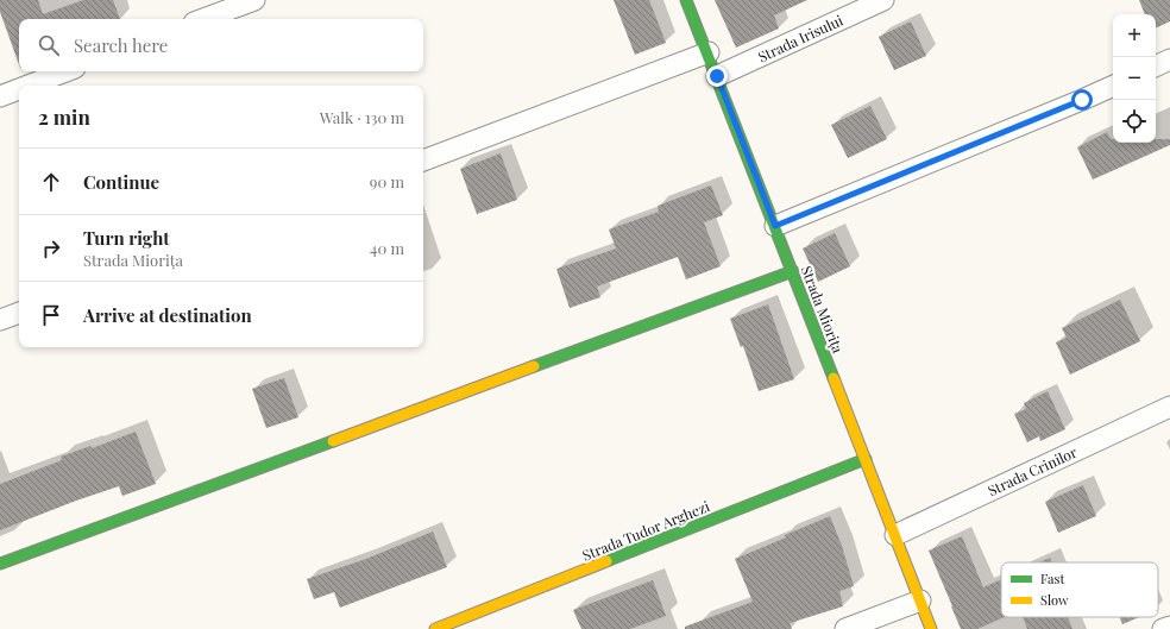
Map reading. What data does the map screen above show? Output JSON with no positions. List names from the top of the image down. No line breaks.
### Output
{"streets":{"street":["Strada Irisului","Strada Miorița","Strada Crinilor","Strada Tudor Arghezi"]},"crossings":[["Strada Irisului","Strada Miorița"],["Strada Miorița","Strada Crinilor"],["Strada Miorița","Strada Tudor Arghezi"]],"legend":["Fast","Slow"],"page":{"map_buttons":["+","−"],"search":"Search here","heading":["2 min","Walk · 130 m"],"list":[["Continue","90 m"],["Turn right","Strada Miorița","40 m"],"Arrive at destination"]}}
